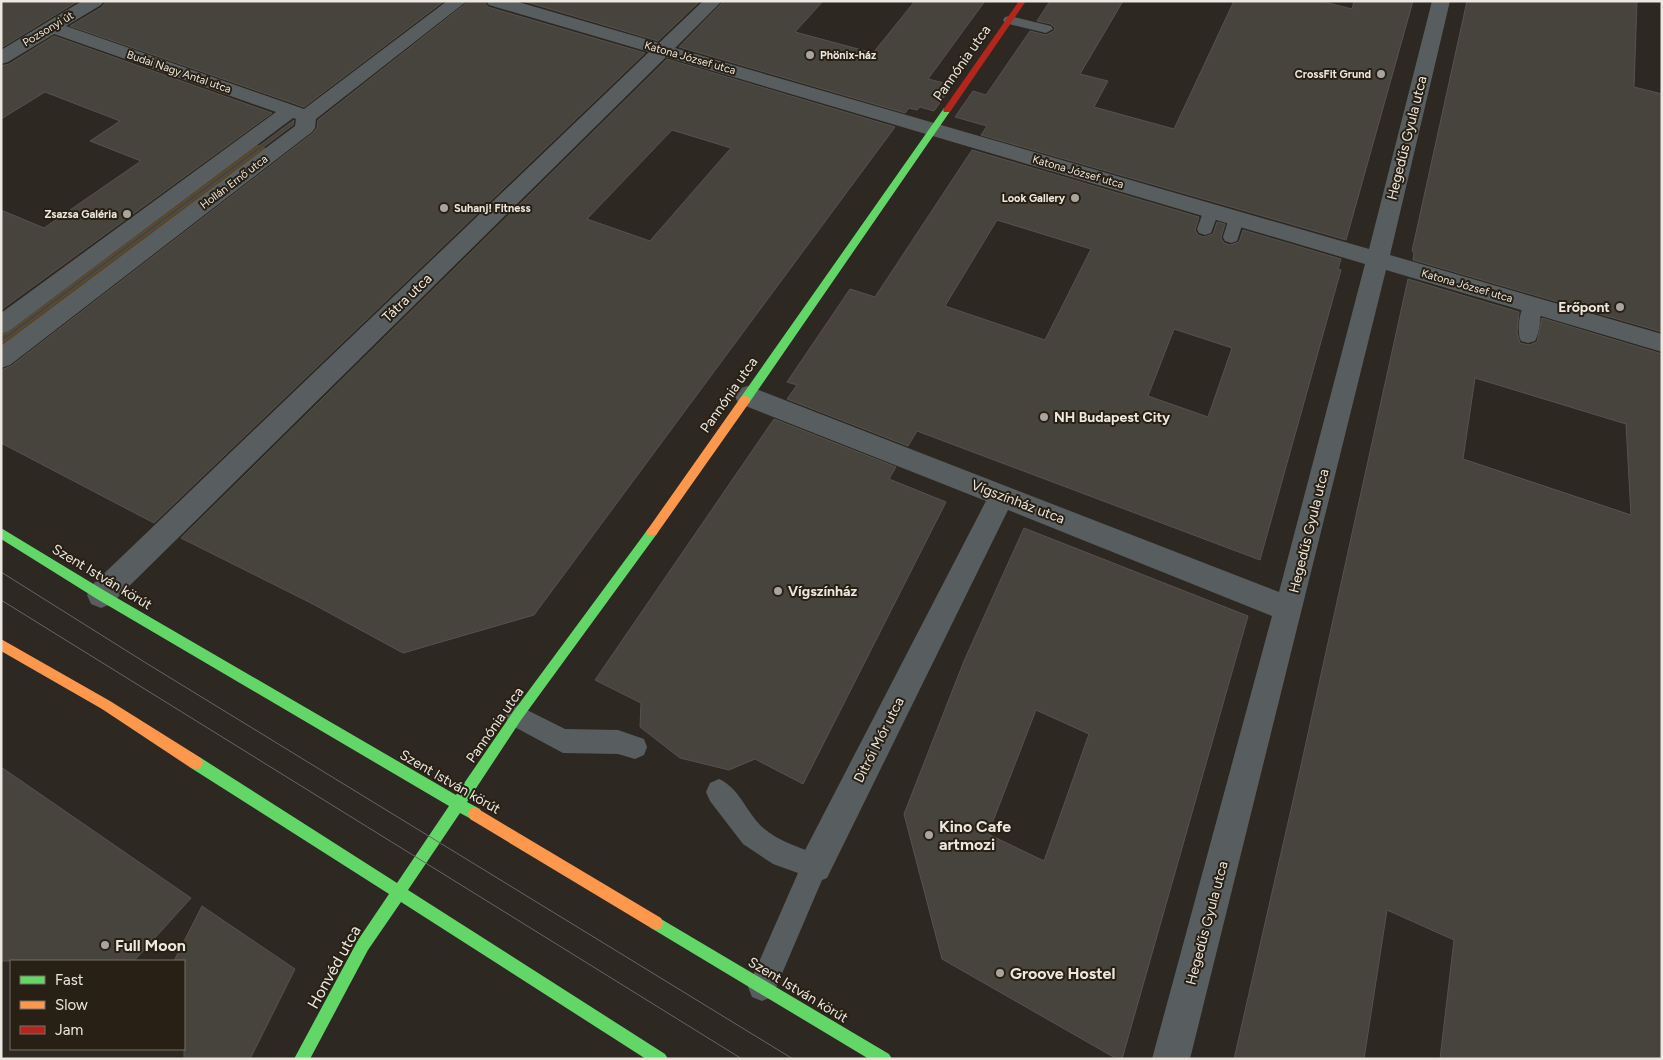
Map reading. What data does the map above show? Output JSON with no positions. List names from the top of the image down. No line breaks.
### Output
{"streets":{"main road":["Pannónia utca","Szent István körút","Honvéd utca"],"street":["Pozsonyi út","Katona József utca","Budai Nagy Antal utca","Hegedűs Gyula utca","Hollán Ernő utca","Tátra utca","Vígszínház utca","Ditrói Mór utca"]},"crossings":[["Pozsonyi út","Budai Nagy Antal utca"],["Katona József utca","Pannónia utca"],["Katona József utca","Hegedűs Gyula utca"],["Katona József utca","Tátra utca"],["Pannónia utca","Vígszínház utca"],["Pannónia utca","Szent István körút"],["Pannónia utca","Honvéd utca"],["Budai Nagy Antal utca","Hollán Ernő utca"],["Hegedűs Gyula utca","Vígszínház utca"],["Tátra utca","Szent István körút"],["Vígszínház utca","Ditrói Mór utca"],["Szent István körút","Ditrói Mór utca"]],"places":["Phönix-ház","CrossFit Grund","Look Gallery","Suhanj! Fitness","Zsazsa Galéria","Erőpont","NH Budapest City","Vígszínház","Kino Cafe artmozi","Full Moon","Groove Hostel"],"legend":["Fast","Slow","Jam"]}
